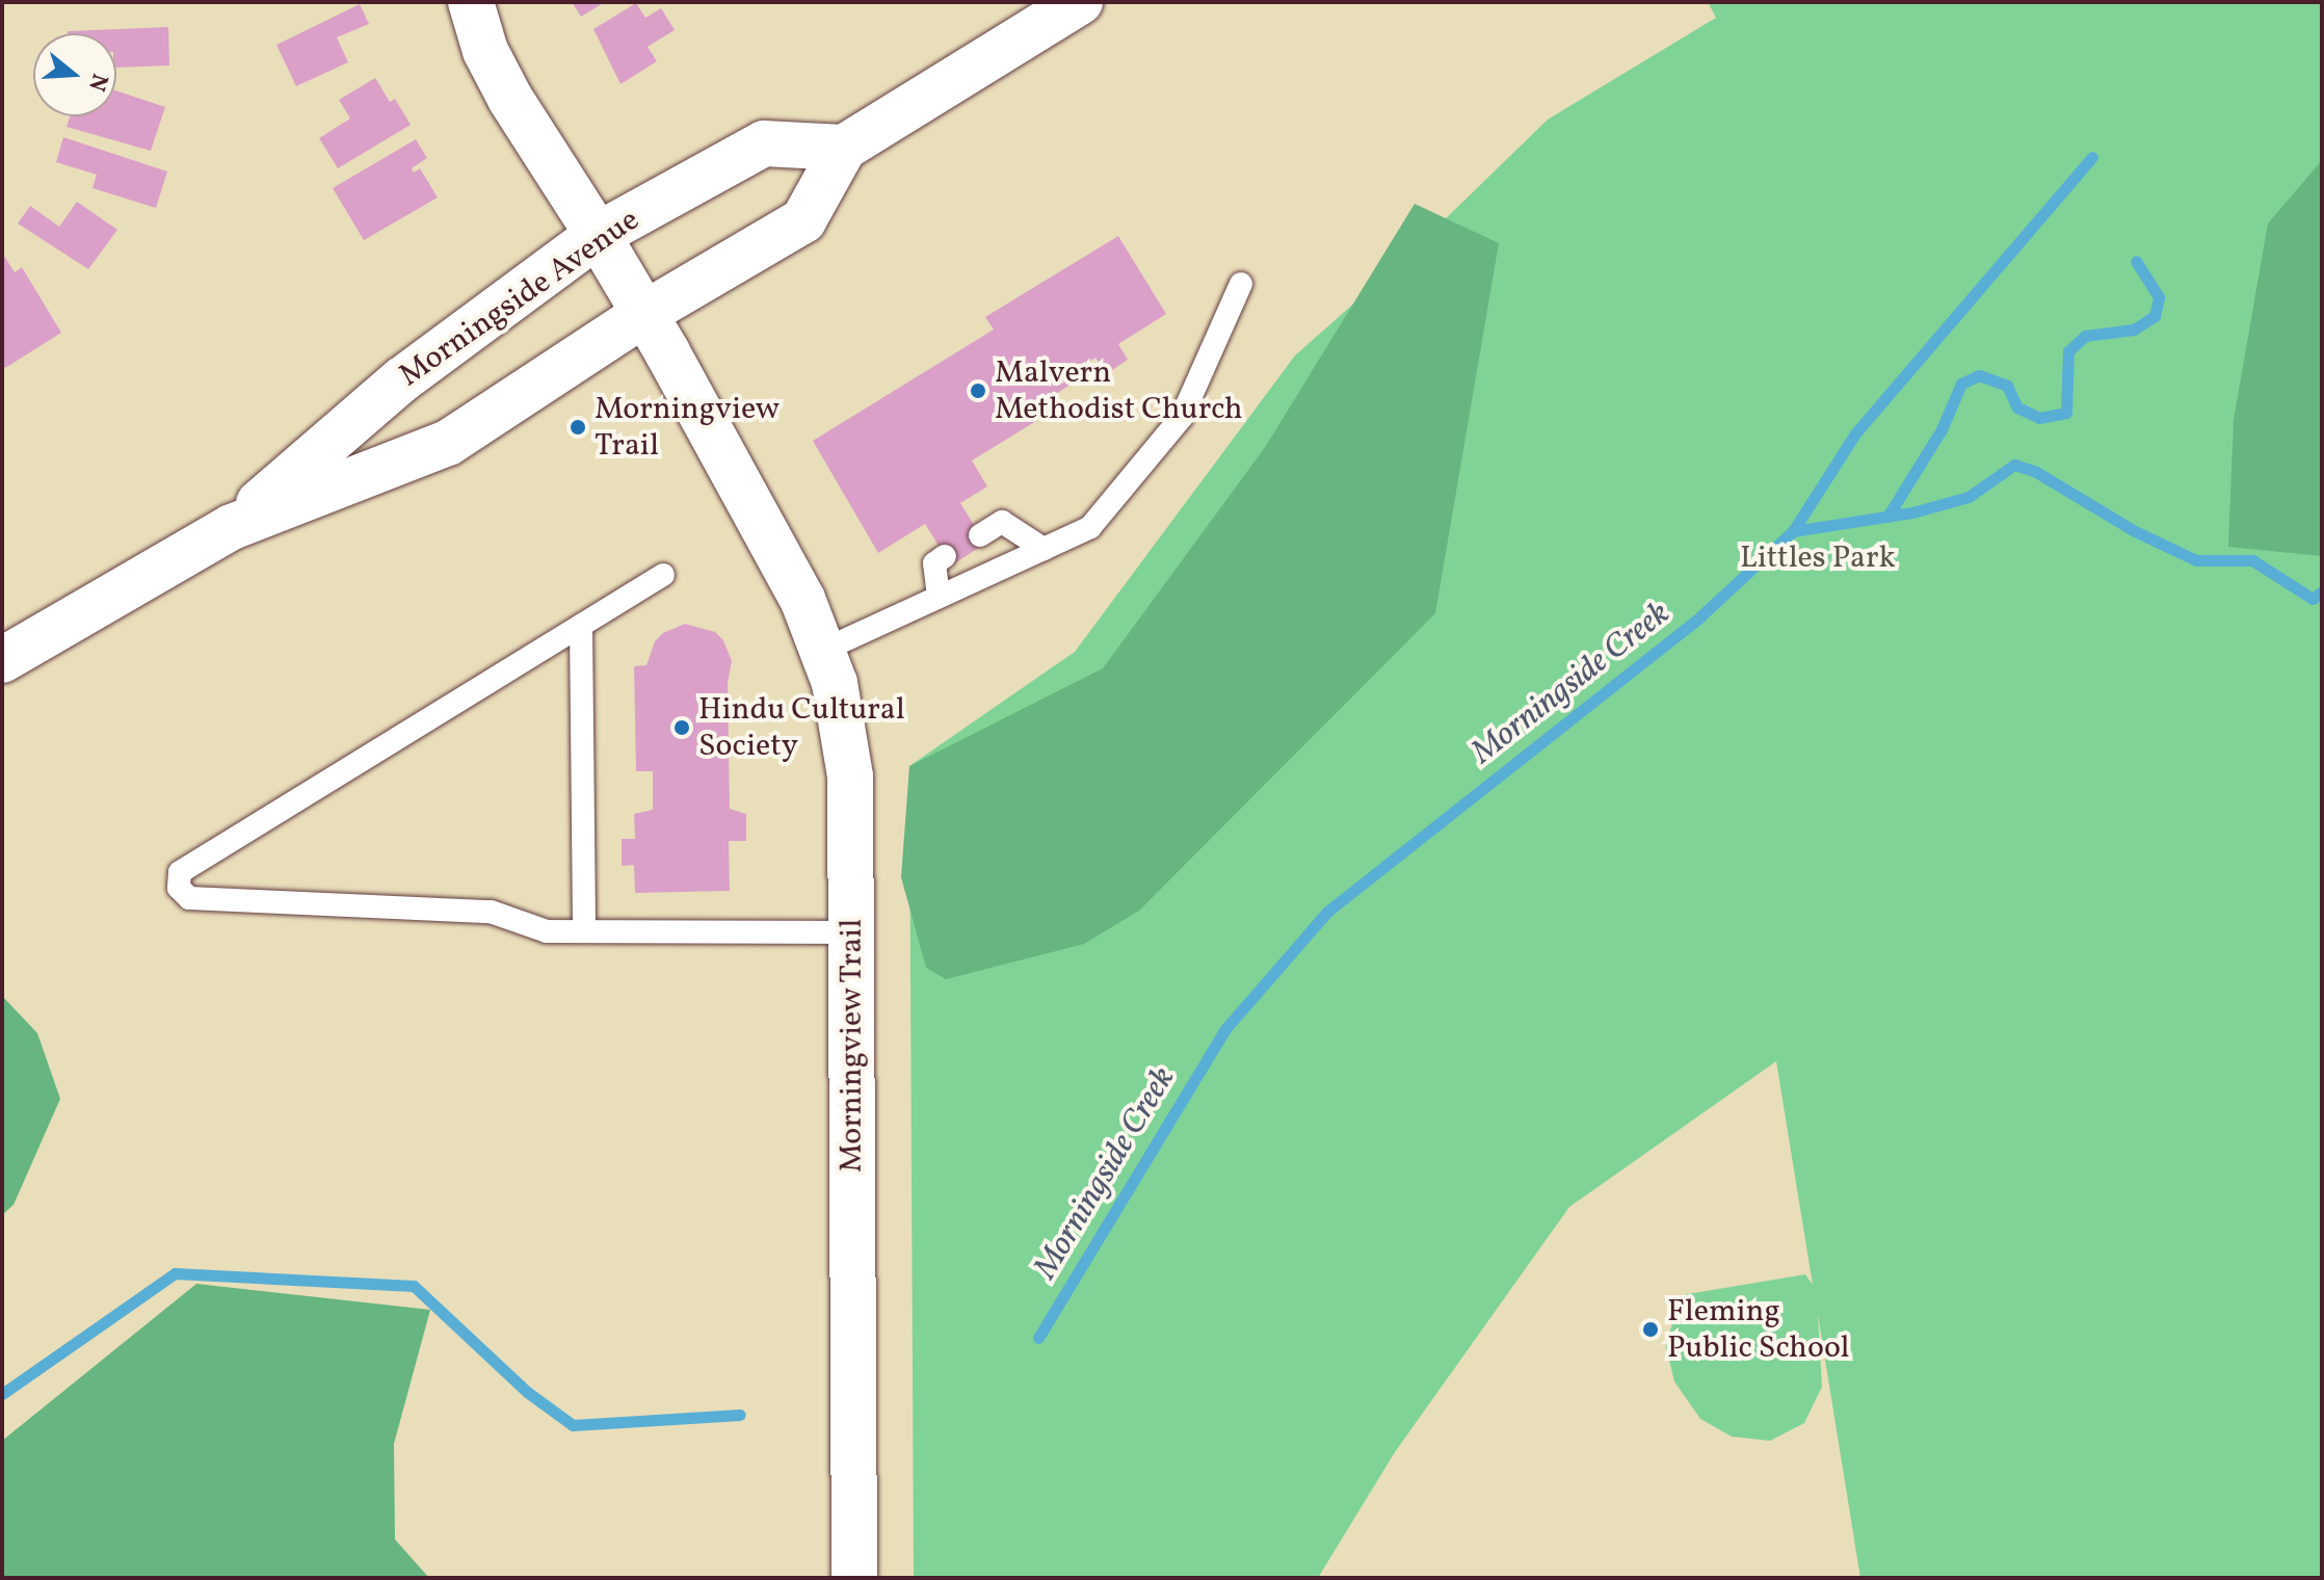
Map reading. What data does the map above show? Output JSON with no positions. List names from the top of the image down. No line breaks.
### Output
{"streets":{"main road":["Morningside Avenue","Morningview Trail"]},"crossings":[["Morningside Avenue","Morningview Trail"]],"water":["Morningside Creek"],"parks":["Littles Park"],"places":["Malvern Methodist Church","Morningview Trail","Hindu Cultural Society","Fleming Public School"],"north":"right"}
